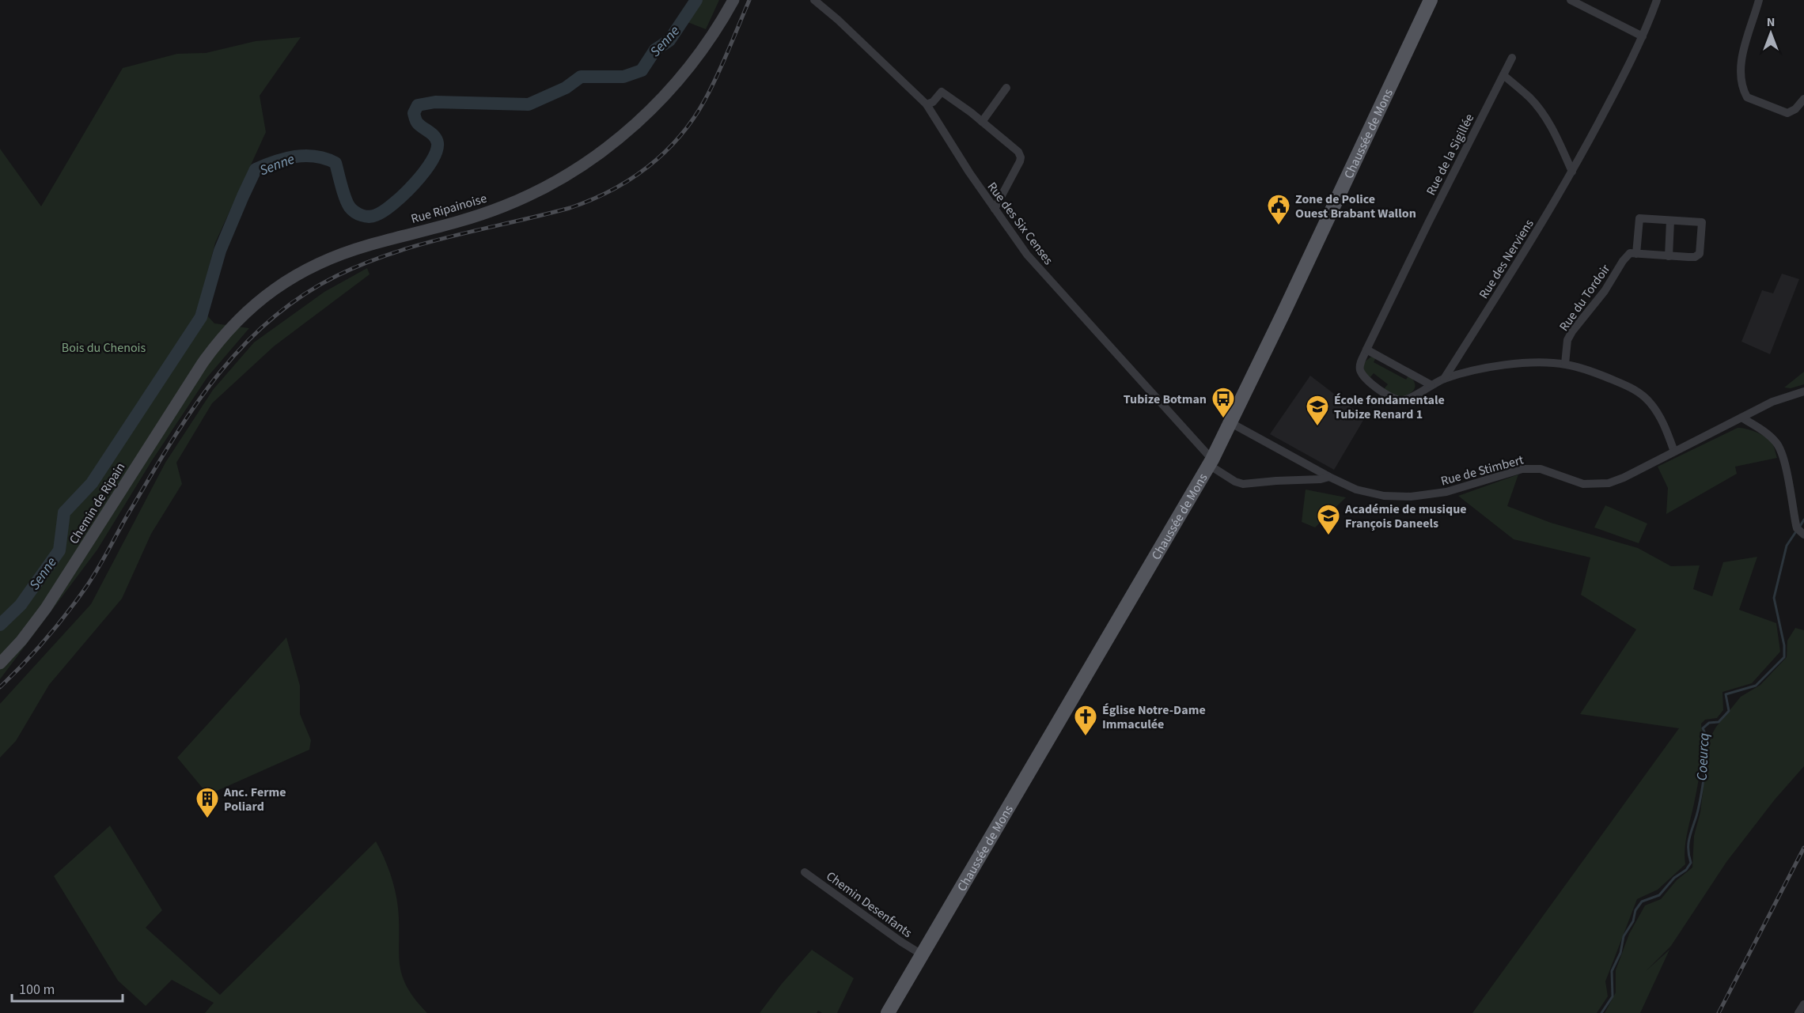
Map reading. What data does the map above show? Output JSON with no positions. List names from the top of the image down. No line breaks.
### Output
{"streets":{"main road":["Chaussée de Mons"],"street":["Rue de la Sigillée","Rue Ripainoise","Rue des Six Censes","Rue des Nerviens","Rue du Tordoir","Rue de Stimbert","Chemin de Ripain","Chemin Desenfants"]},"crossings":[["Chaussée de Mons","Rue des Six Censes"],["Chaussée de Mons","Rue de Stimbert"],["Chaussée de Mons","Chemin Desenfants"],["Rue Ripainoise","Chemin de Ripain"]],"water":["Senne","Coeurcq"],"parks":["Bois du Chenois"],"places":{"public building":["Zone de Police Ouest Brabant Wallon"],"bus stop":["Tubize Botman"],"school or university":["École fondamentale Tubize Renard 1","Académie de musique François Daneels"],"church":["Église Notre-Dame Immaculée"],"building":["Anc. Ferme Poliard"]},"scale_bar":"100 m","north":"top"}
